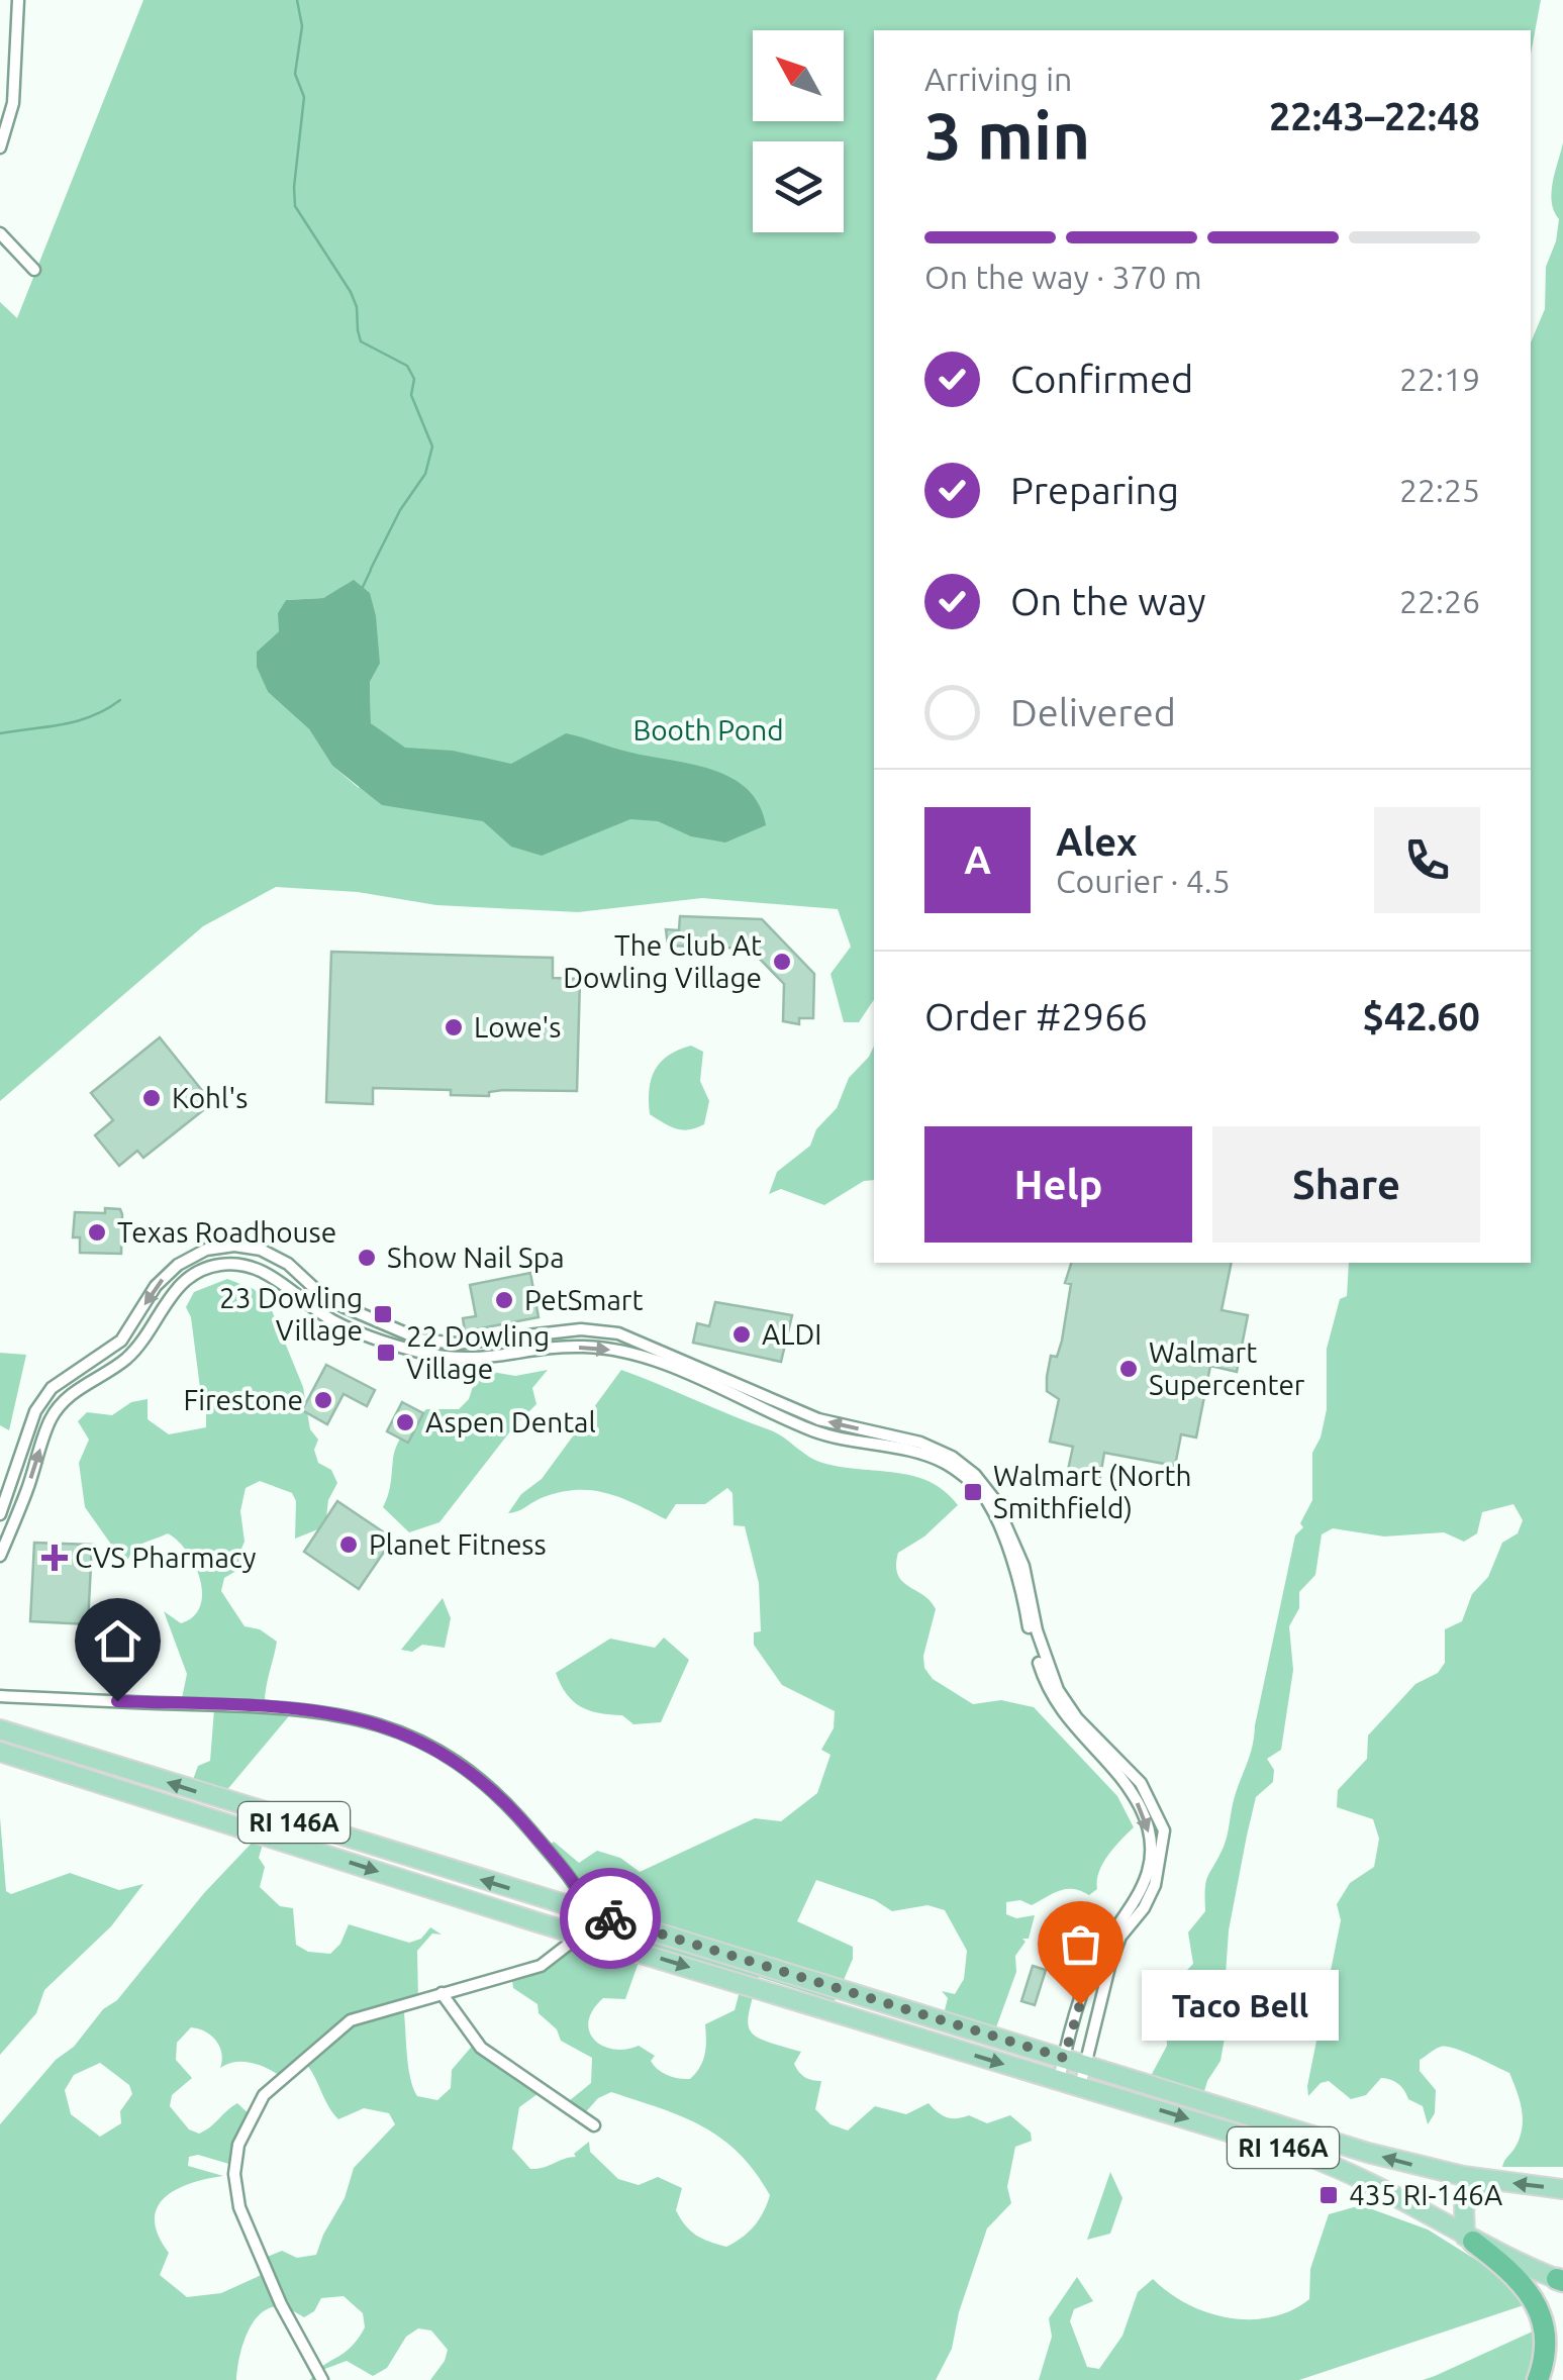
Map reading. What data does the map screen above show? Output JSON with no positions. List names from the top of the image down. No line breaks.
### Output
{"streets":{"main road":["RI 146A"]},"parks":["Booth Pond"],"places":{"other":["The Club At Dowling Village","Lowe's","Kohl's","Texas Roadhouse","Show Nail Spa","PetSmart","ALDI","Walmart Supercenter","Firestone","Aspen Dental","Planet Fitness","Taco Bell"],"transit":["23 Dowling Village","22 Dowling Village","Walmart (North Smithfield)","435 RI-146A"],"health":["CVS Pharmacy"]},"north":"top left","page":{"heading":["3 min","Arriving in","22:43–22:48"],"panel":["Alex","Courier · 4.5","Order #2966","$42.60"],"bar":"On the way · 370 m","list":[["Confirmed","22:19"],["Preparing","22:25"],["On the way","22:26"],"Delivered"],"round":"A","buttons":["Help","Share"],"bubble":"Taco Bell"}}
